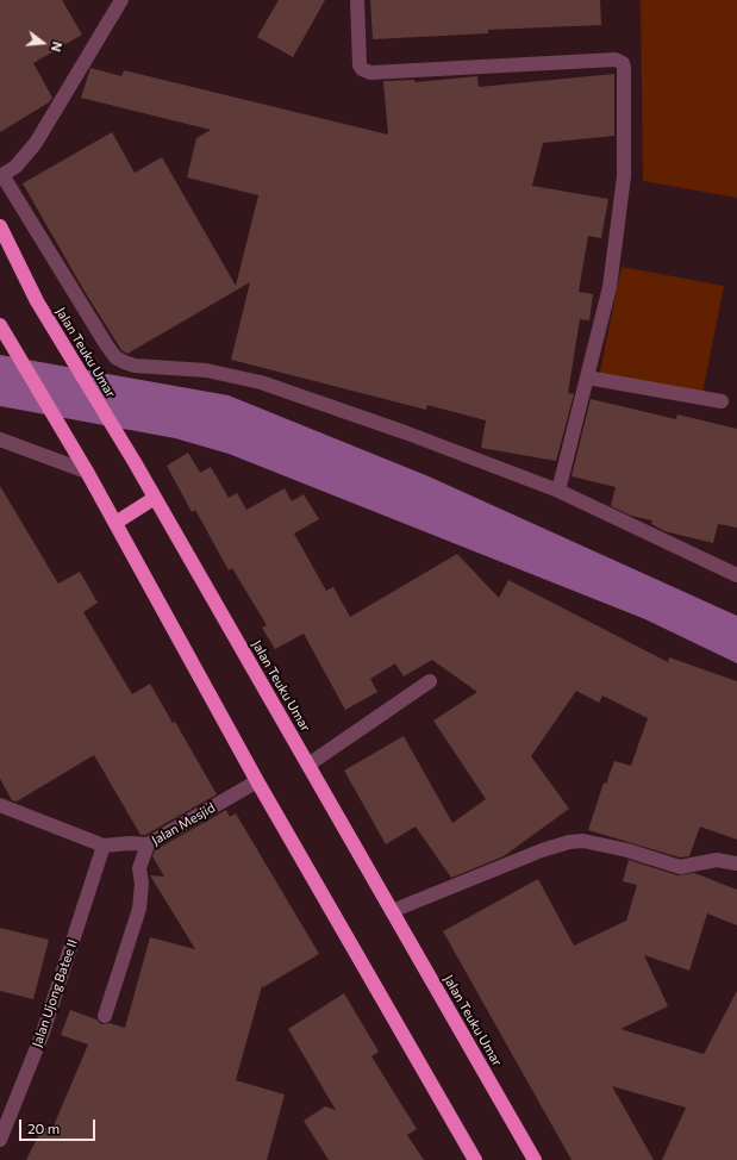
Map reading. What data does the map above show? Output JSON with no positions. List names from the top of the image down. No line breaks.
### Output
{"streets":{"highway":["Jalan Teuku Umar"],"street":["Jalan Mesjid","Jalan Ujong Batee II"]},"crossings":[["Jalan Mesjid","Jalan Ujong Batee II"]],"scale_bar":"20 m","north":"right"}
